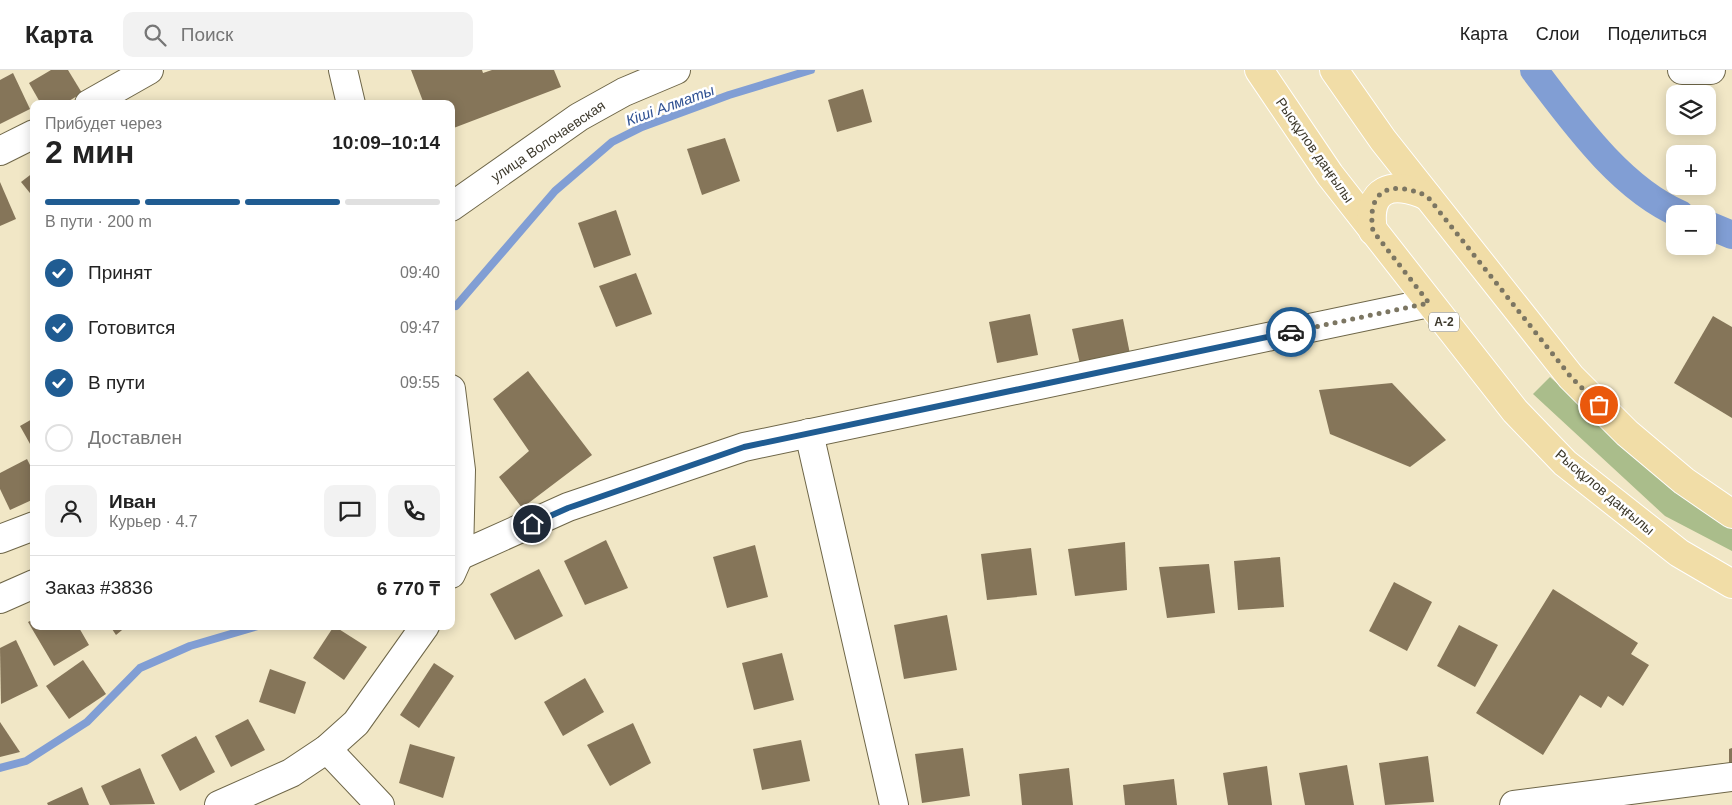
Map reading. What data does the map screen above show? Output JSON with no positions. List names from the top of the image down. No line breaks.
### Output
{"streets":{"main road":["Рысқұлов даңғылы","A-2"],"street":["улица Волочаевская"]},"water":["Кіші Алматы"],"page":{"header":"Карта","search":"Поиск","nav":["Карта","Слои","Поделиться"],"map_buttons":["+","−"],"heading":["2 мин","Прибудет через","10:09–10:14"],"panel":["Иван","Курьер · 4.7","Заказ #3836","6 770 ₸"],"bar":"В пути · 200 m","list":[["Принят","09:40"],["Готовится","09:47"],["В пути","09:55"],"Доставлен"]}}
